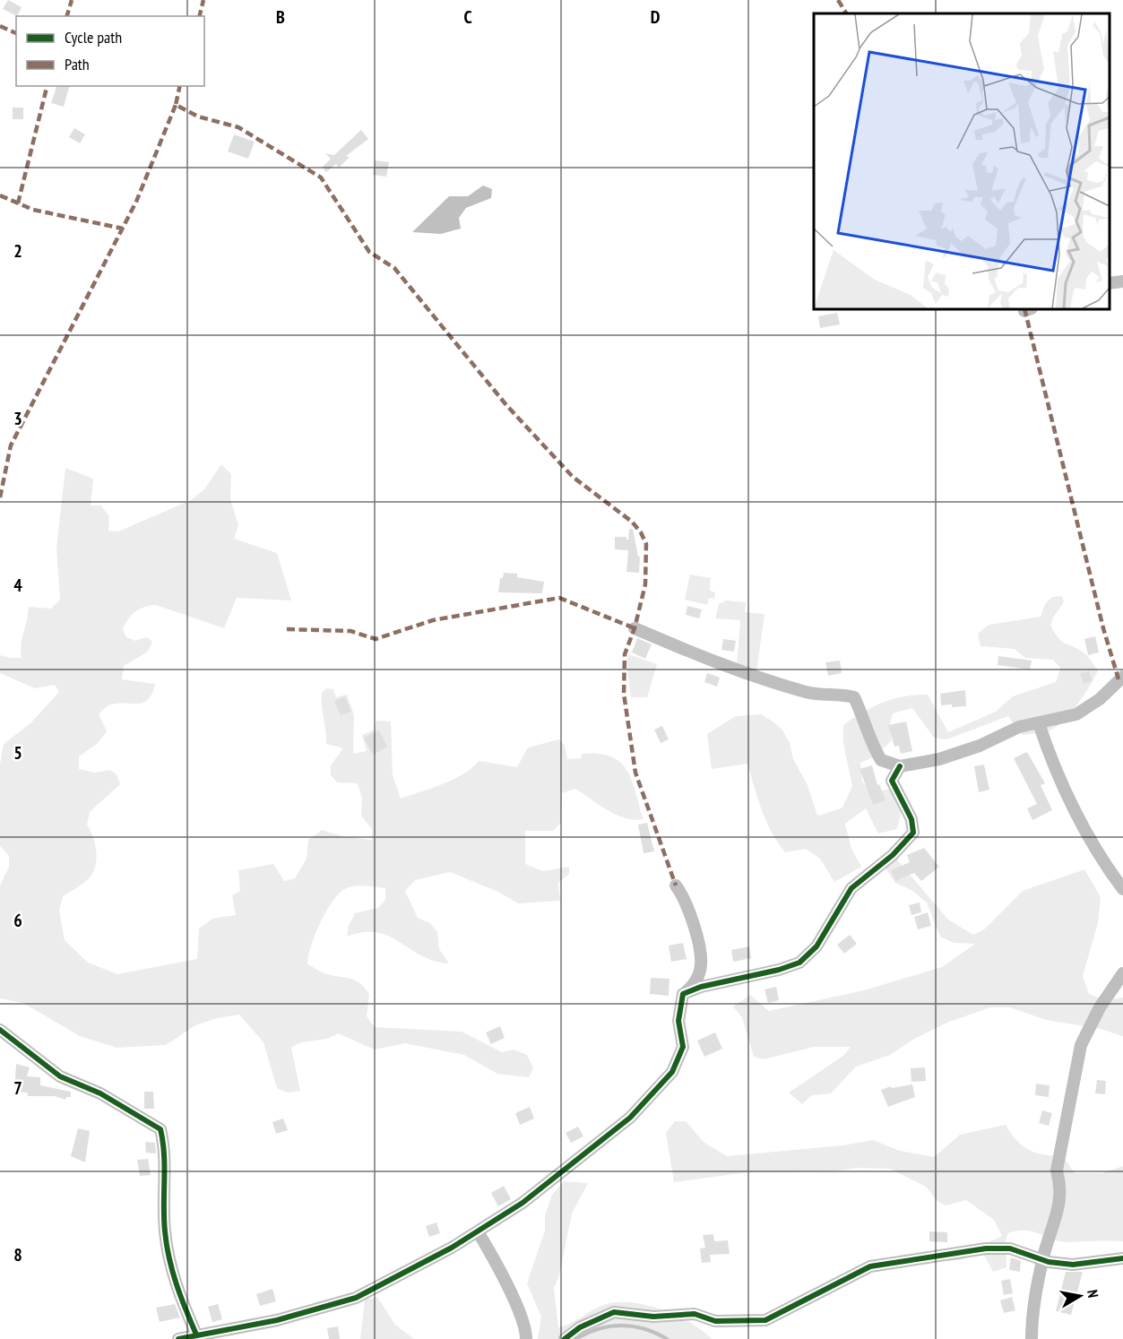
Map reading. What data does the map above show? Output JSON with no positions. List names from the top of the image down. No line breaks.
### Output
{"legend":["Cycle path","Path"],"north":"right","grid":{"columns":["B","C","D"],"rows":["2","3","4","5","6","7","8"]}}
